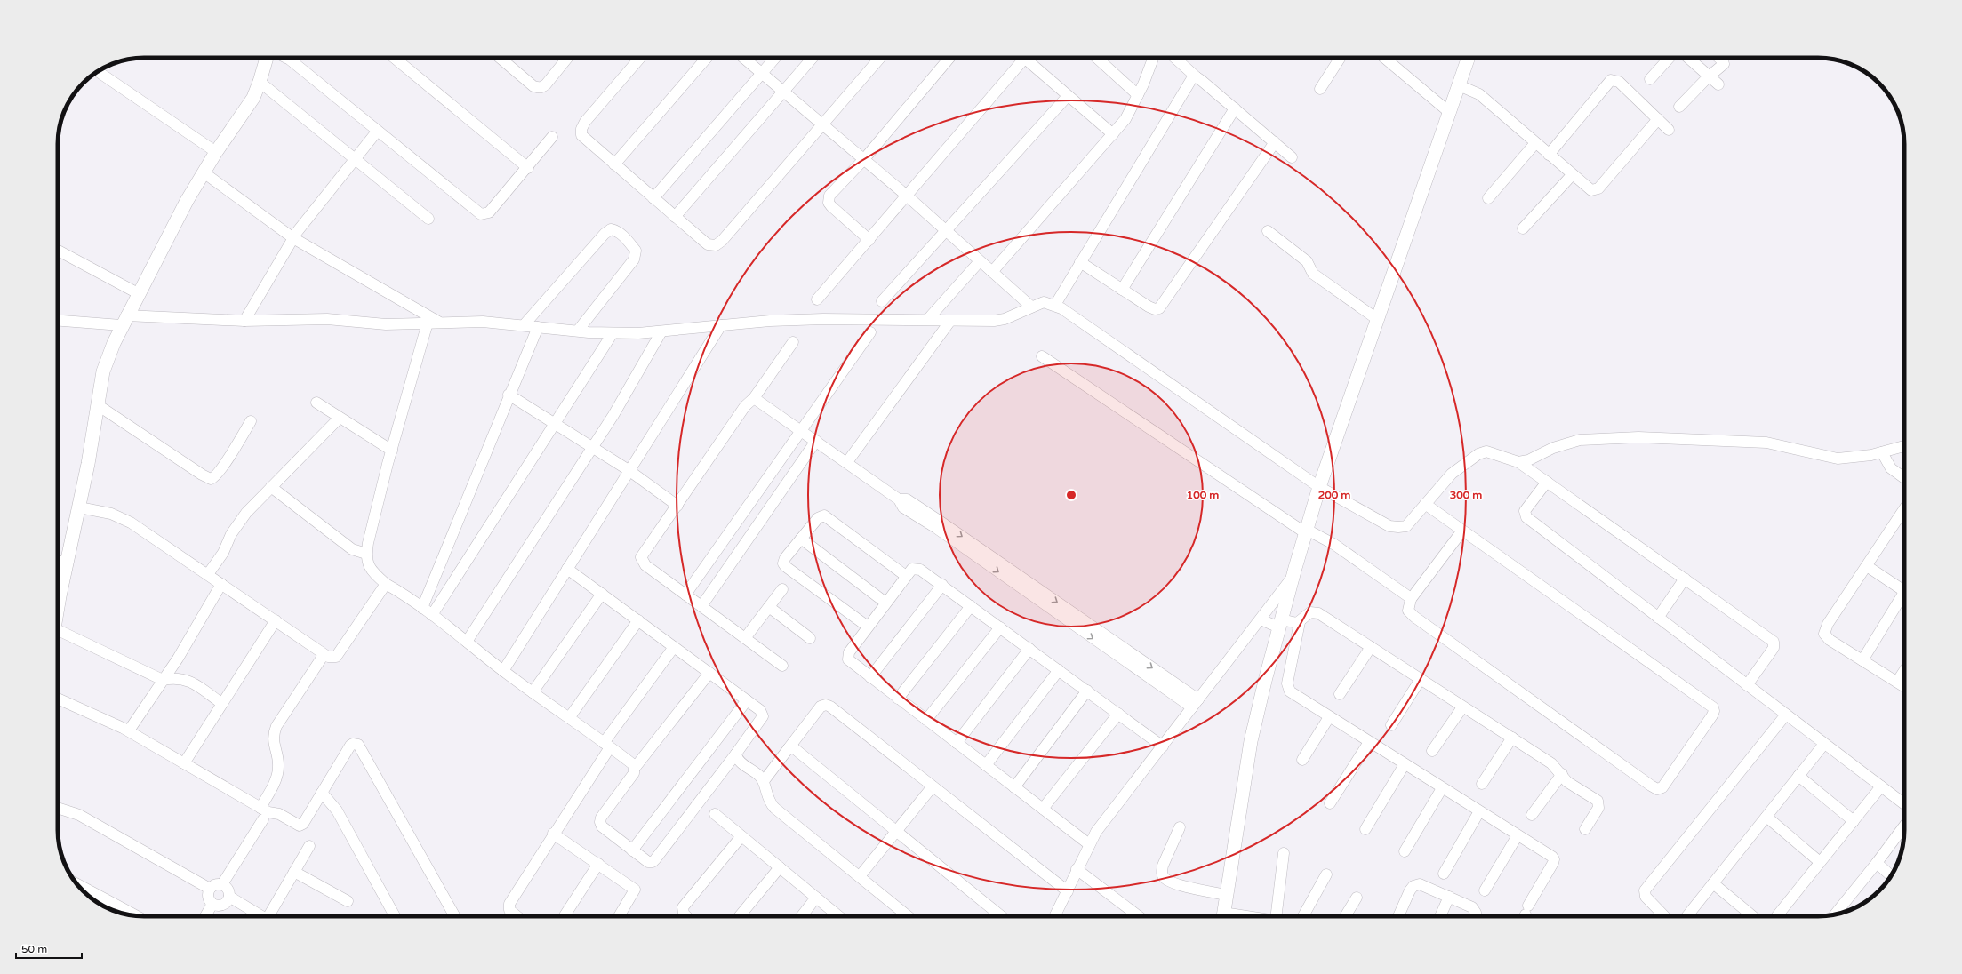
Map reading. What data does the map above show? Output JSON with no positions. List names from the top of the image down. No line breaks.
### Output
{"scale_bar":"50 m","rings":["100 m","200 m","300 m"]}
